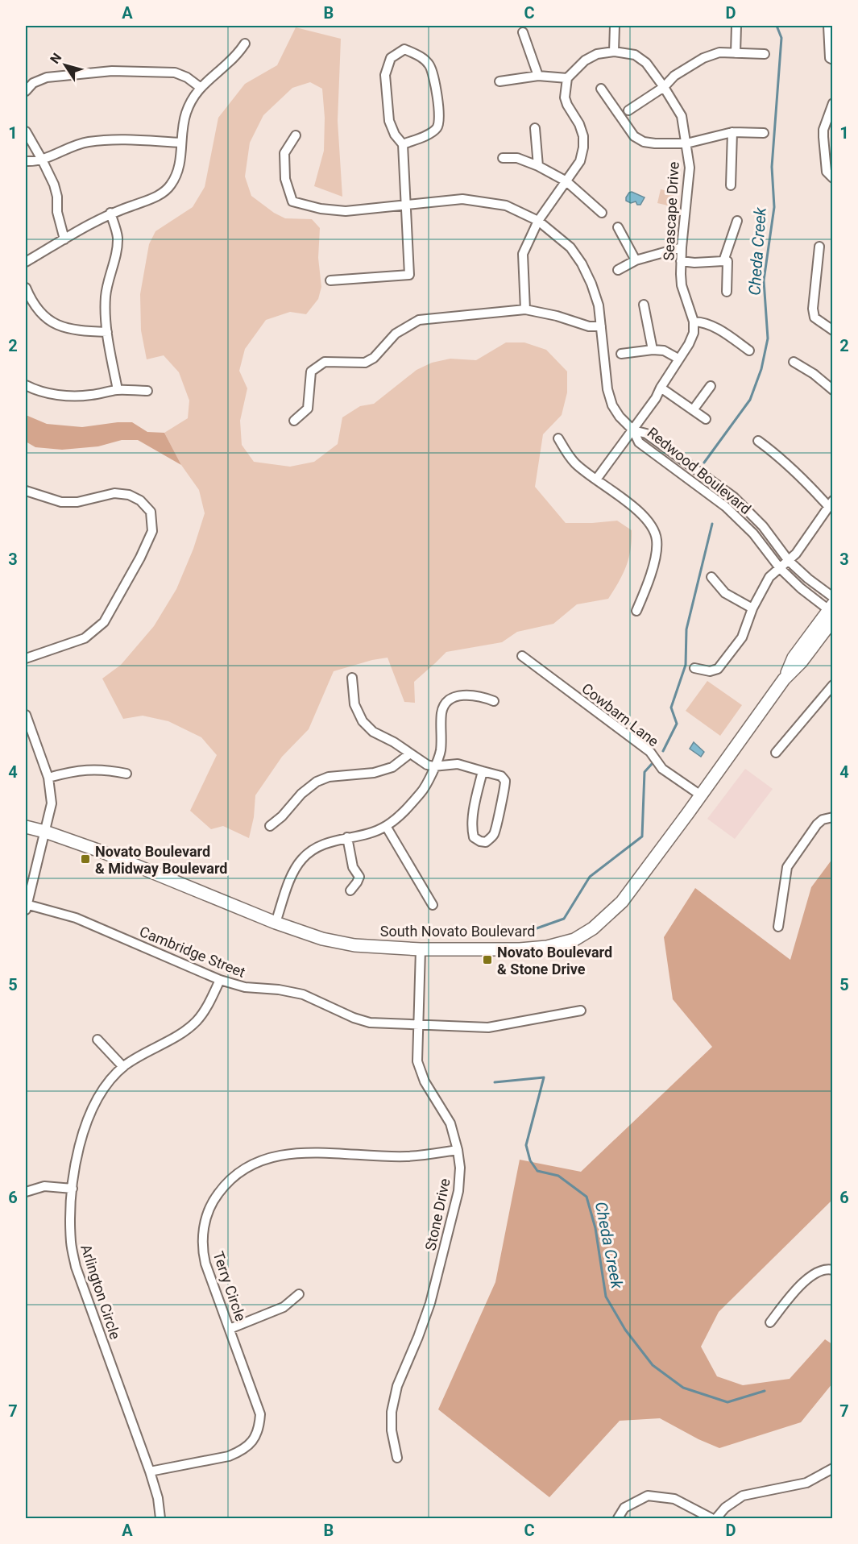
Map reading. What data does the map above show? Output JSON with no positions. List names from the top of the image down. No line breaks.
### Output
{"streets":{"main road":["South Novato Boulevard"],"street":["Seascape Drive","Redwood Boulevard","Cowbarn Lane","Cambridge Street","Stone Drive","Terry Circle","Arlington Circle"]},"crossings":[["Redwood Boulevard","South Novato Boulevard"],["Cowbarn Lane","South Novato Boulevard"],["South Novato Boulevard","Stone Drive"],["Cambridge Street","Stone Drive"],["Cambridge Street","Arlington Circle"],["Stone Drive","Terry Circle"],["Terry Circle","Arlington Circle"]],"water":["Cheda Creek"],"places":{"transit":["Novato Boulevard & Midway Boulevard","Novato Boulevard & Stone Drive"]},"north":"top left","grid":{"columns":["A","B","C","D"],"rows":["1","2","3","4","5","6","7"]}}
